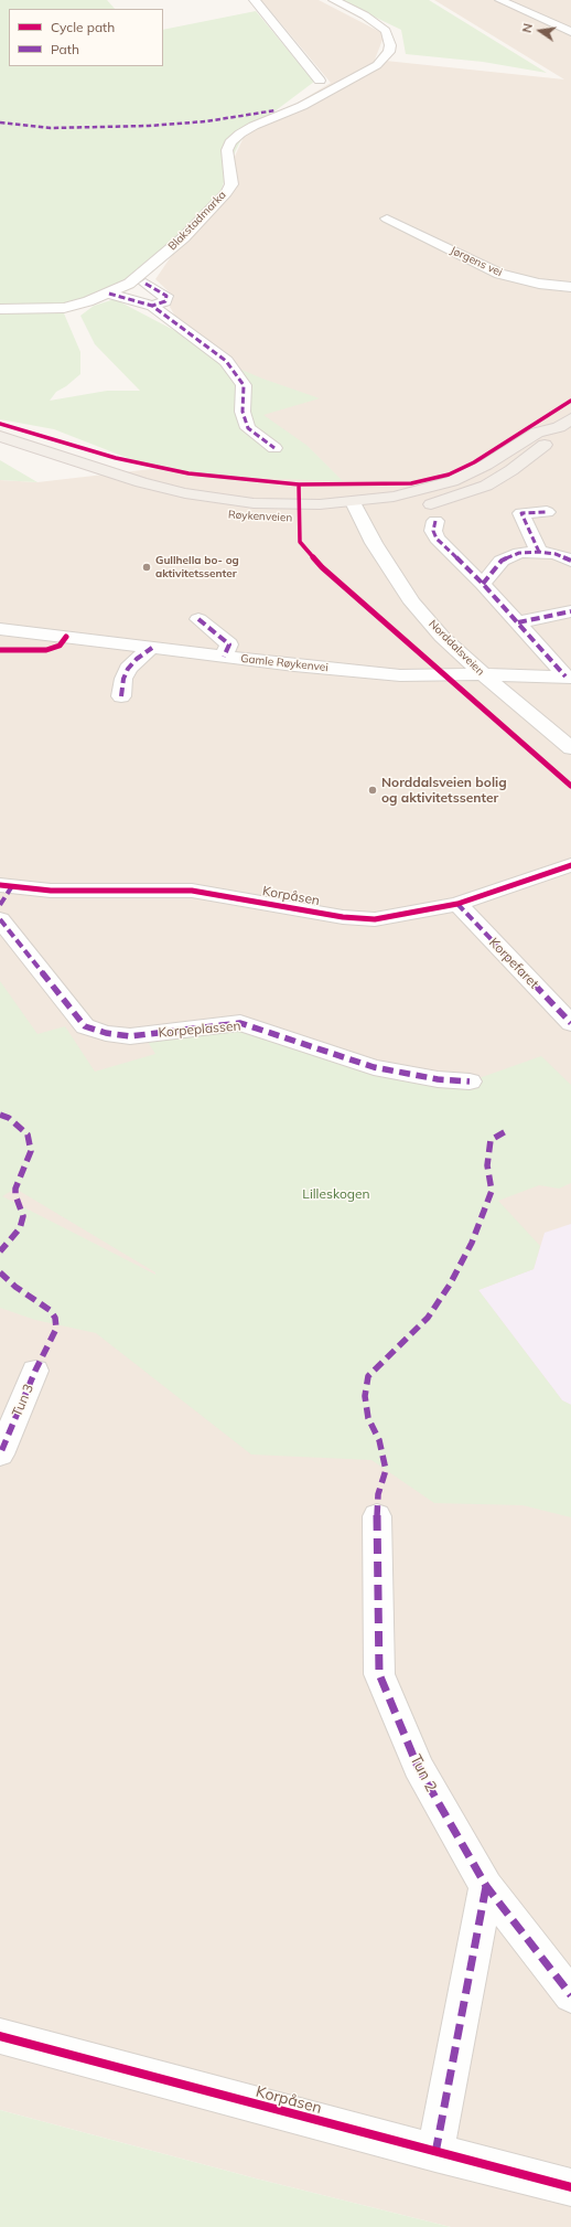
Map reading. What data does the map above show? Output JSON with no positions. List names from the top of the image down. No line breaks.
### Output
{"streets":{"main road":["Røykenveien"],"street":["Blakstadmarka","Jørgens vei","Norddalsveien","Gamle Røykenvei","Korpåsen","Korpefaret","Korpeplassen","Tun 3","Tun 2"]},"crossings":[["Røykenveien","Norddalsveien"],["Norddalsveien","Gamle Røykenvei"],["Korpåsen","Korpefaret"]],"parks":["Lilleskogen"],"places":["Gullhella bo- og aktivitetssenter","Norddalsveien bolig og aktivitetssenter"],"legend":["Cycle path","Path"],"north":"left"}
